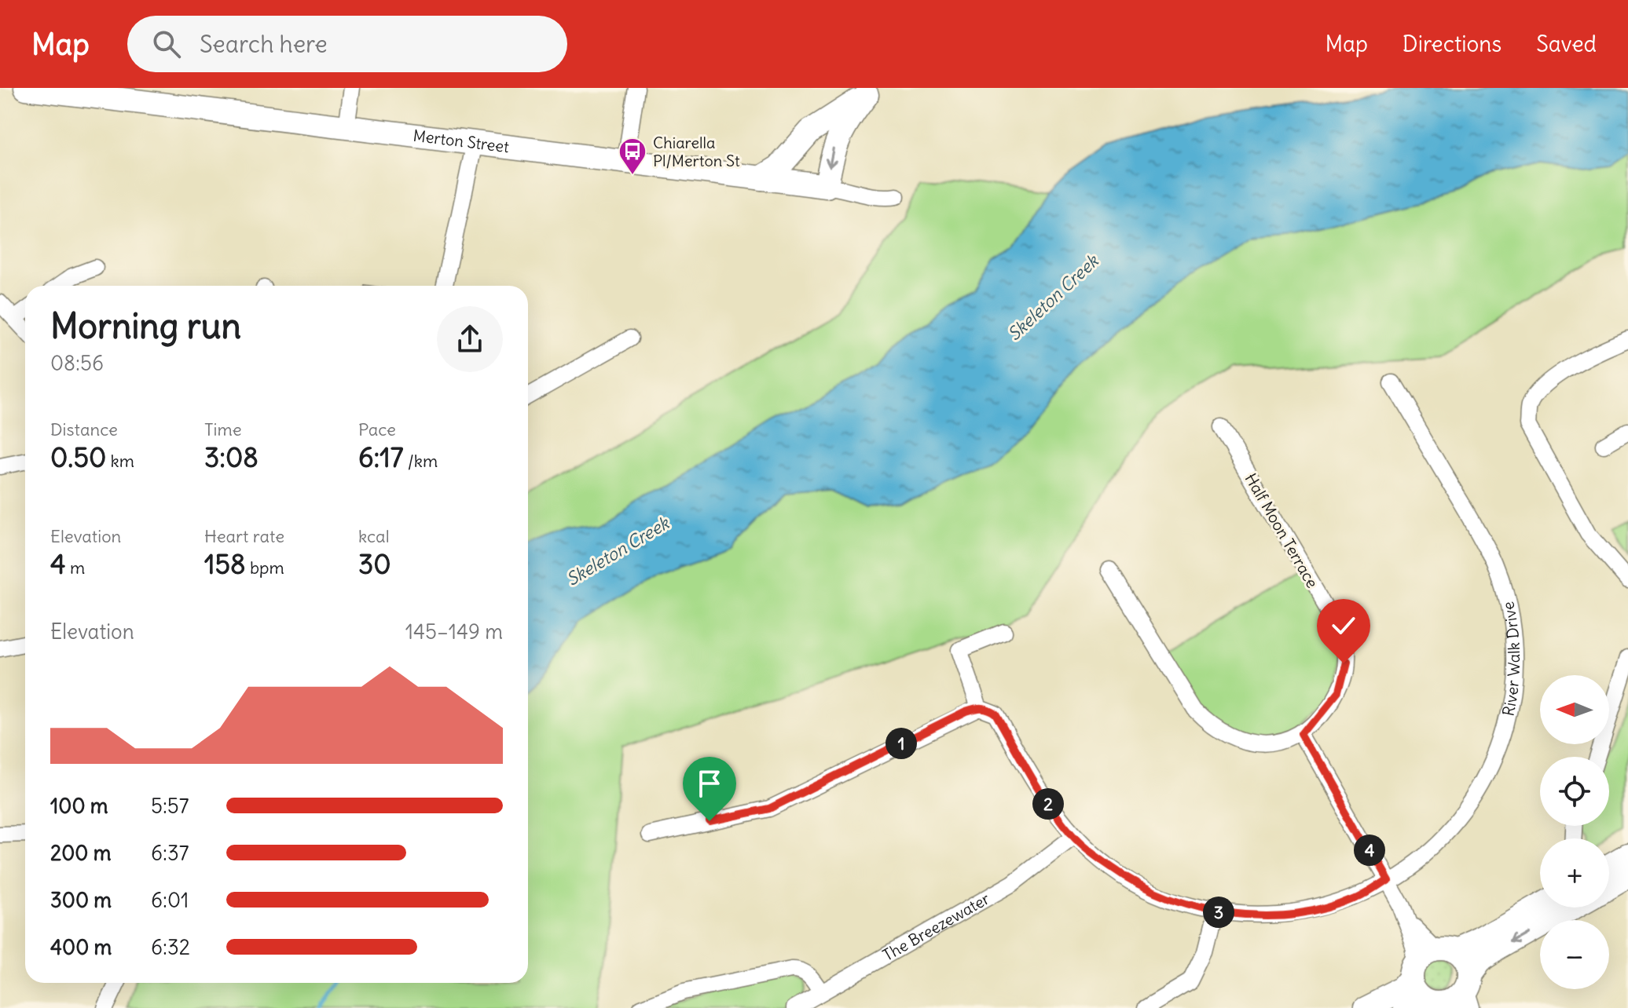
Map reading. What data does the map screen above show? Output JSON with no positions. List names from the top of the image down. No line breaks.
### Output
{"streets":{"street":["Merton Street","Half Moon Terrace","River Walk Drive","The Breezewater"]},"crossings":[["River Walk Drive","The Breezewater"]],"water":["Skeleton Creek"],"places":{"bus stop":["Chiarella Pl/Merton St"]},"north":"left","page":{"header":"Map","search":"Search here","nav":["Map","Directions","Saved"],"heading":["Morning run","08:56"],"stats":[["Distance","0.50 km"],["Time","3:08"],["Pace","6:17 /km"],["Elevation","4 m"],["Heart rate","158 bpm"],["kcal","30"]],"chart":["Elevation","145–149 m"],"map_buttons":["+","−"],"pins":["1","2","4","3"],"list":[{"name":"100 m","note":"5:57"},{"name":"200 m","note":"6:37"},{"name":"300 m","note":"6:01"},{"name":"400 m","note":"6:32"}]}}
